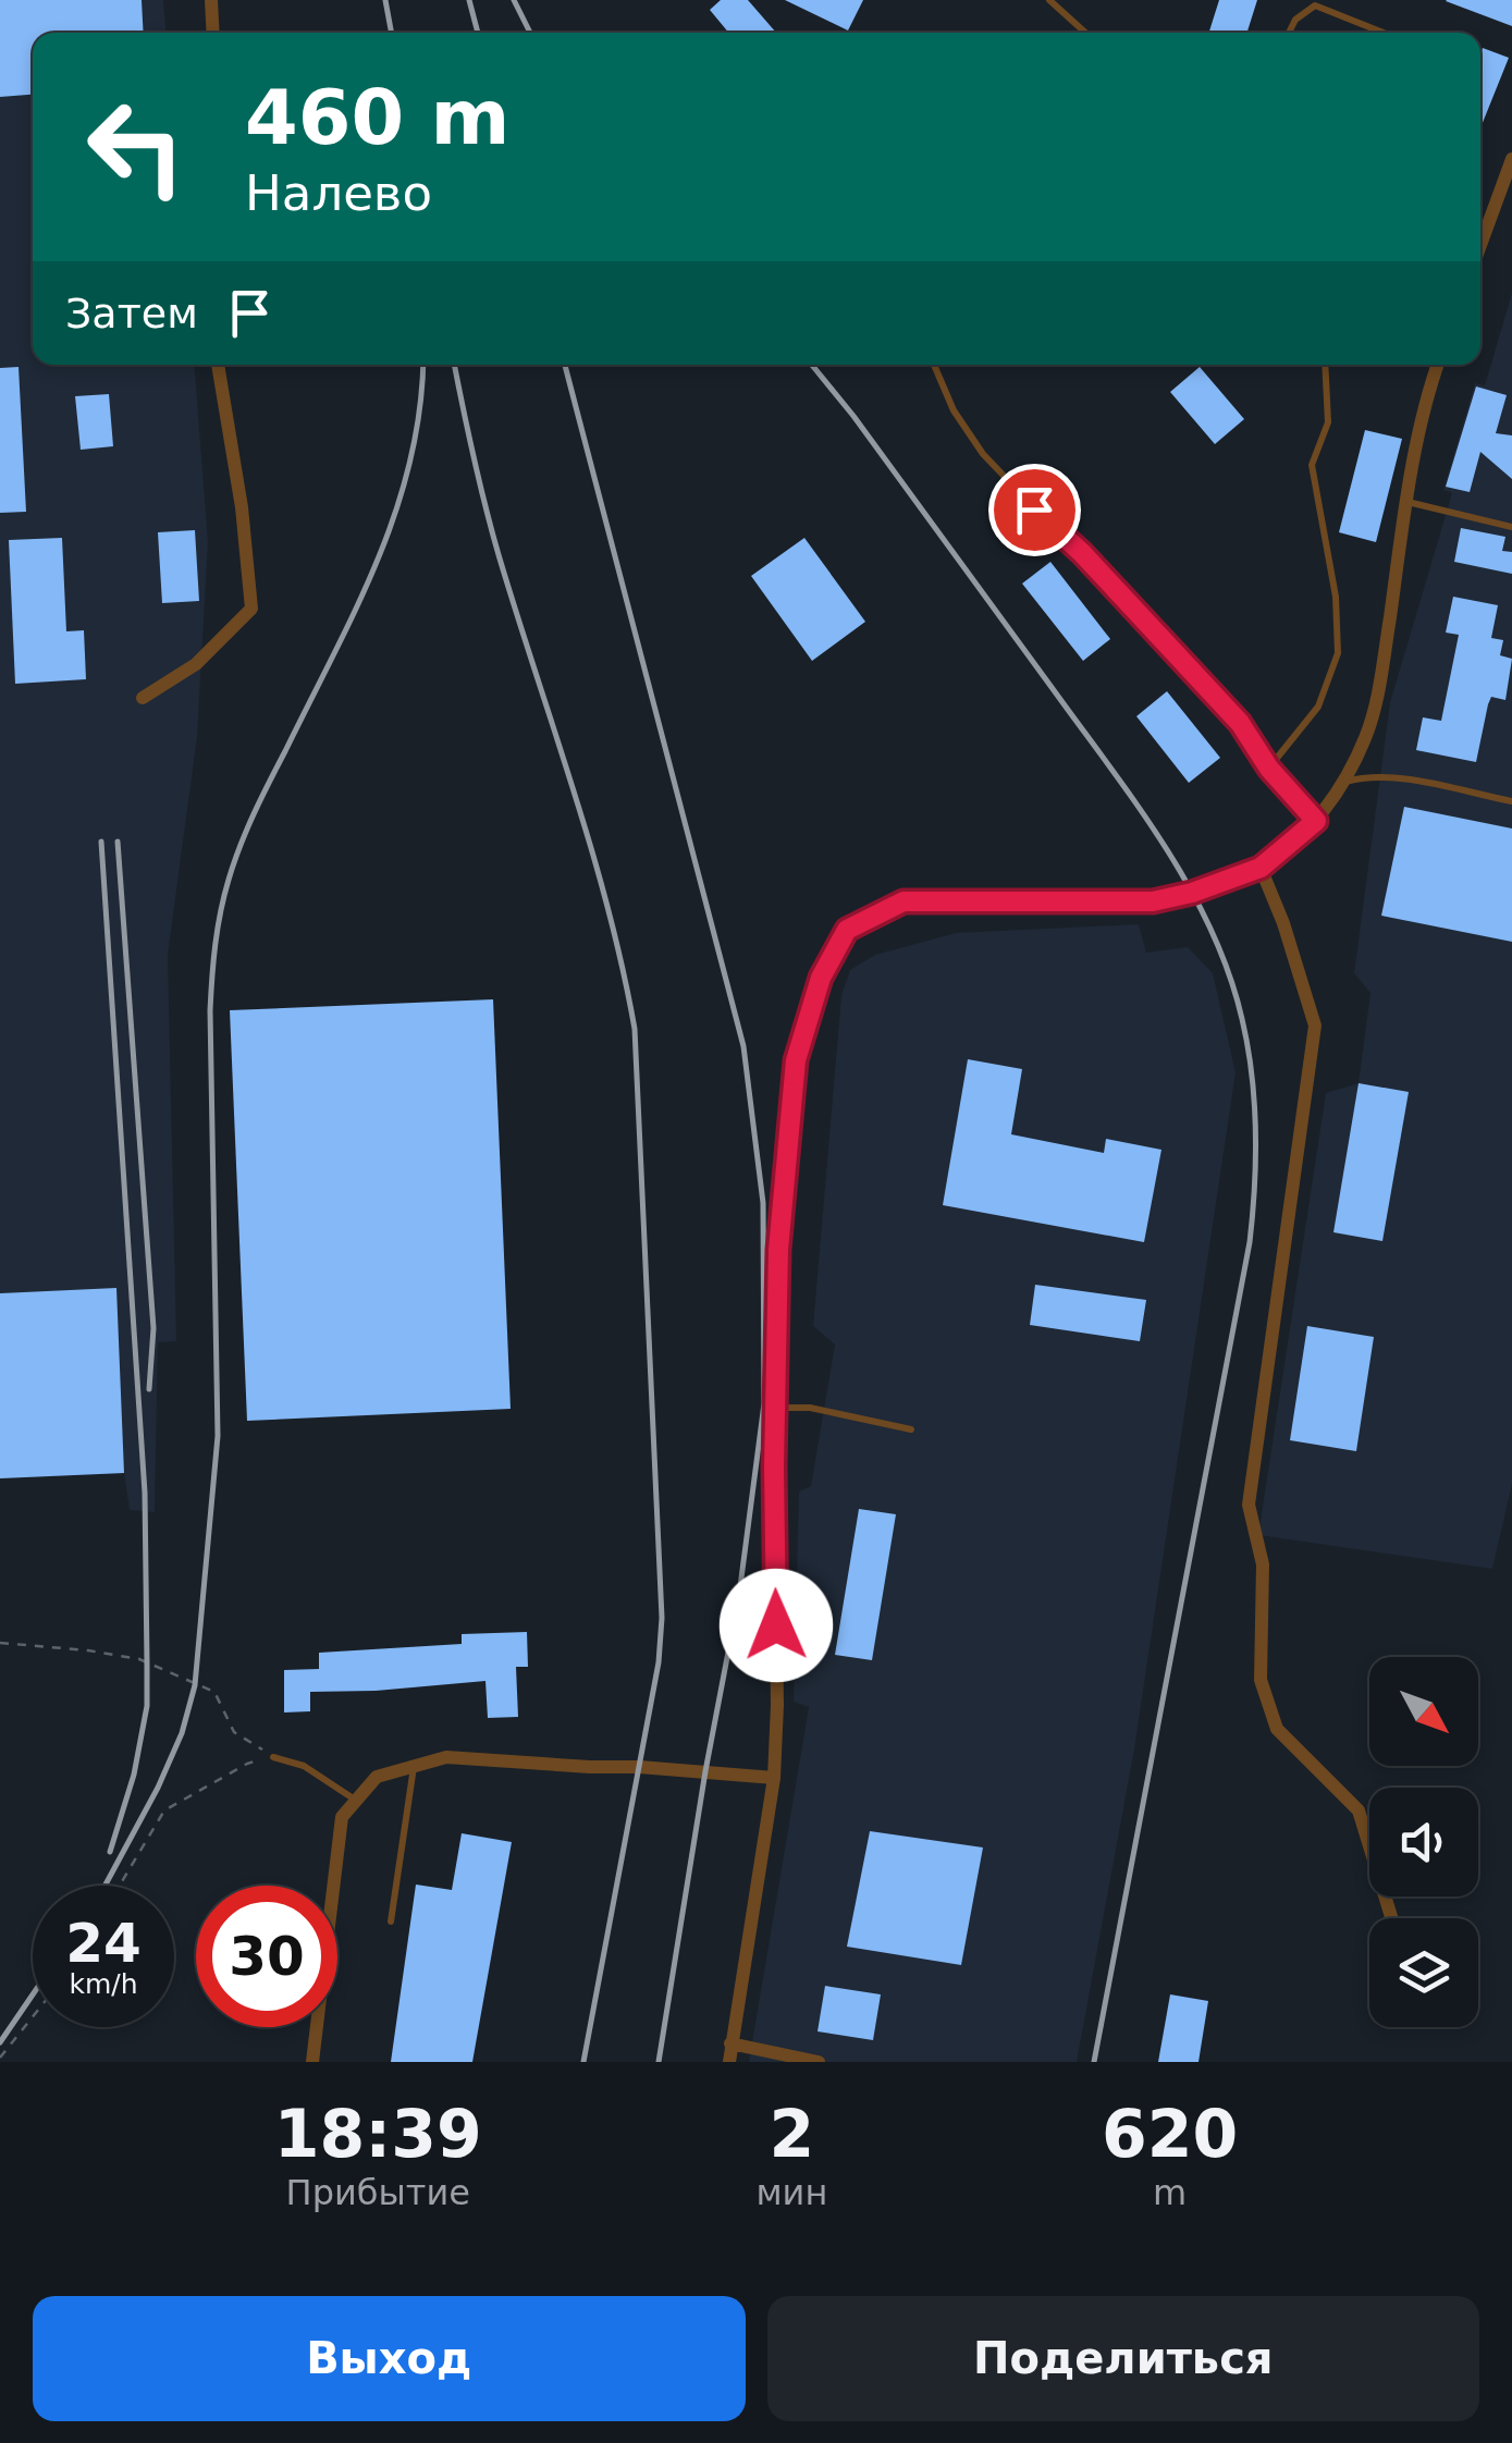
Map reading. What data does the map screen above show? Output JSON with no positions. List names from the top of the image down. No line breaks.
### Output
{"north":"bottom right","page":{"turn":["460 m","Налево"],"then":"Затем","speed":"24 km/h","limit":"30","eta":["18:39","Прибытие","2","мин","620","m"],"buttons":["Выход","Поделиться"]}}
